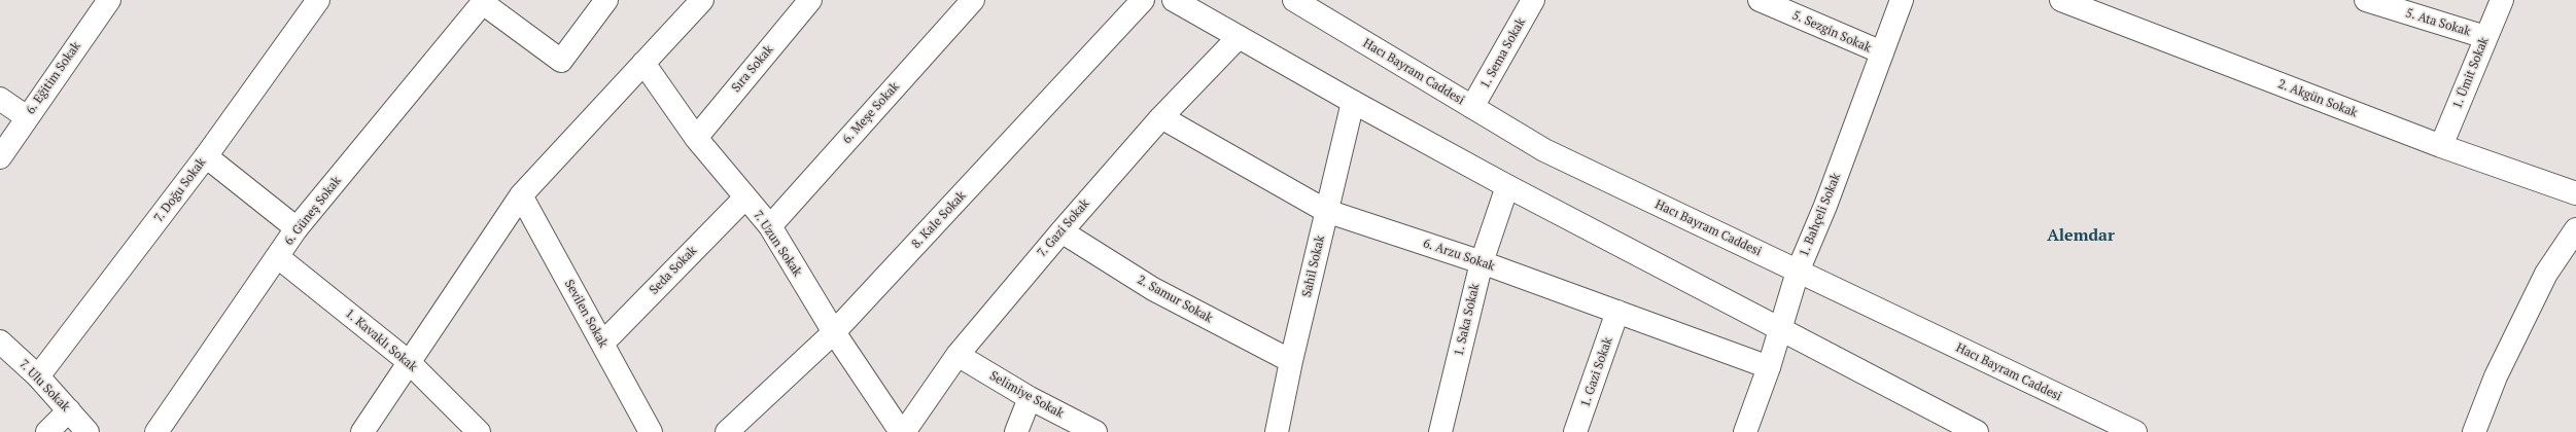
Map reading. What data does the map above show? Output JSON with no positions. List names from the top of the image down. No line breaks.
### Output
{"streets":{"street":["5. Ata Sokak","5. Sezgin Sokak","1. Sema Sokak","Sıra Sokak","Hacı Bayram Caddesi","1. Ümit Sokak","6. Eğitim Sokak","2. Akgün Sokak","6. Meşe Sokak","7. Doğu Sokak","6. Güneş Sokak","1. Bahçeli Sokak","8. Kale Sokak","7. Gazi Sokak","7. Uzun Sokak","6. Arzu Sokak","Sahil Sokak","Seda Sokak","2. Samur Sokak","Sevilen Sokak","1. Saka Sokak","1. Kavaklı Sokak","1. Gazi Sokak","7. Ulu Sokak","Selimiye Sokak"]},"crossings":[["5. Ata Sokak","1. Ümit Sokak"],["5. Sezgin Sokak","1. Bahçeli Sokak"],["1. Sema Sokak","Hacı Bayram Caddesi"],["Sıra Sokak","7. Uzun Sokak"],["Hacı Bayram Caddesi","1. Bahçeli Sokak"],["1. Ümit Sokak","2. Akgün Sokak"],["6. Meşe Sokak","7. Uzun Sokak"],["7. Doğu Sokak","7. Ulu Sokak"],["6. Güneş Sokak","1. Kavaklı Sokak"],["1. Bahçeli Sokak","6. Arzu Sokak"],["8. Kale Sokak","7. Uzun Sokak"],["7. Gazi Sokak","7. Uzun Sokak"],["7. Gazi Sokak","6. Arzu Sokak"],["7. Gazi Sokak","2. Samur Sokak"],["7. Gazi Sokak","Selimiye Sokak"],["7. Uzun Sokak","Seda Sokak"],["6. Arzu Sokak","Sahil Sokak"],["6. Arzu Sokak","1. Saka Sokak"],["6. Arzu Sokak","1. Gazi Sokak"],["Sahil Sokak","2. Samur Sokak"],["Seda Sokak","Sevilen Sokak"]],"districts":["Alemdar"]}
